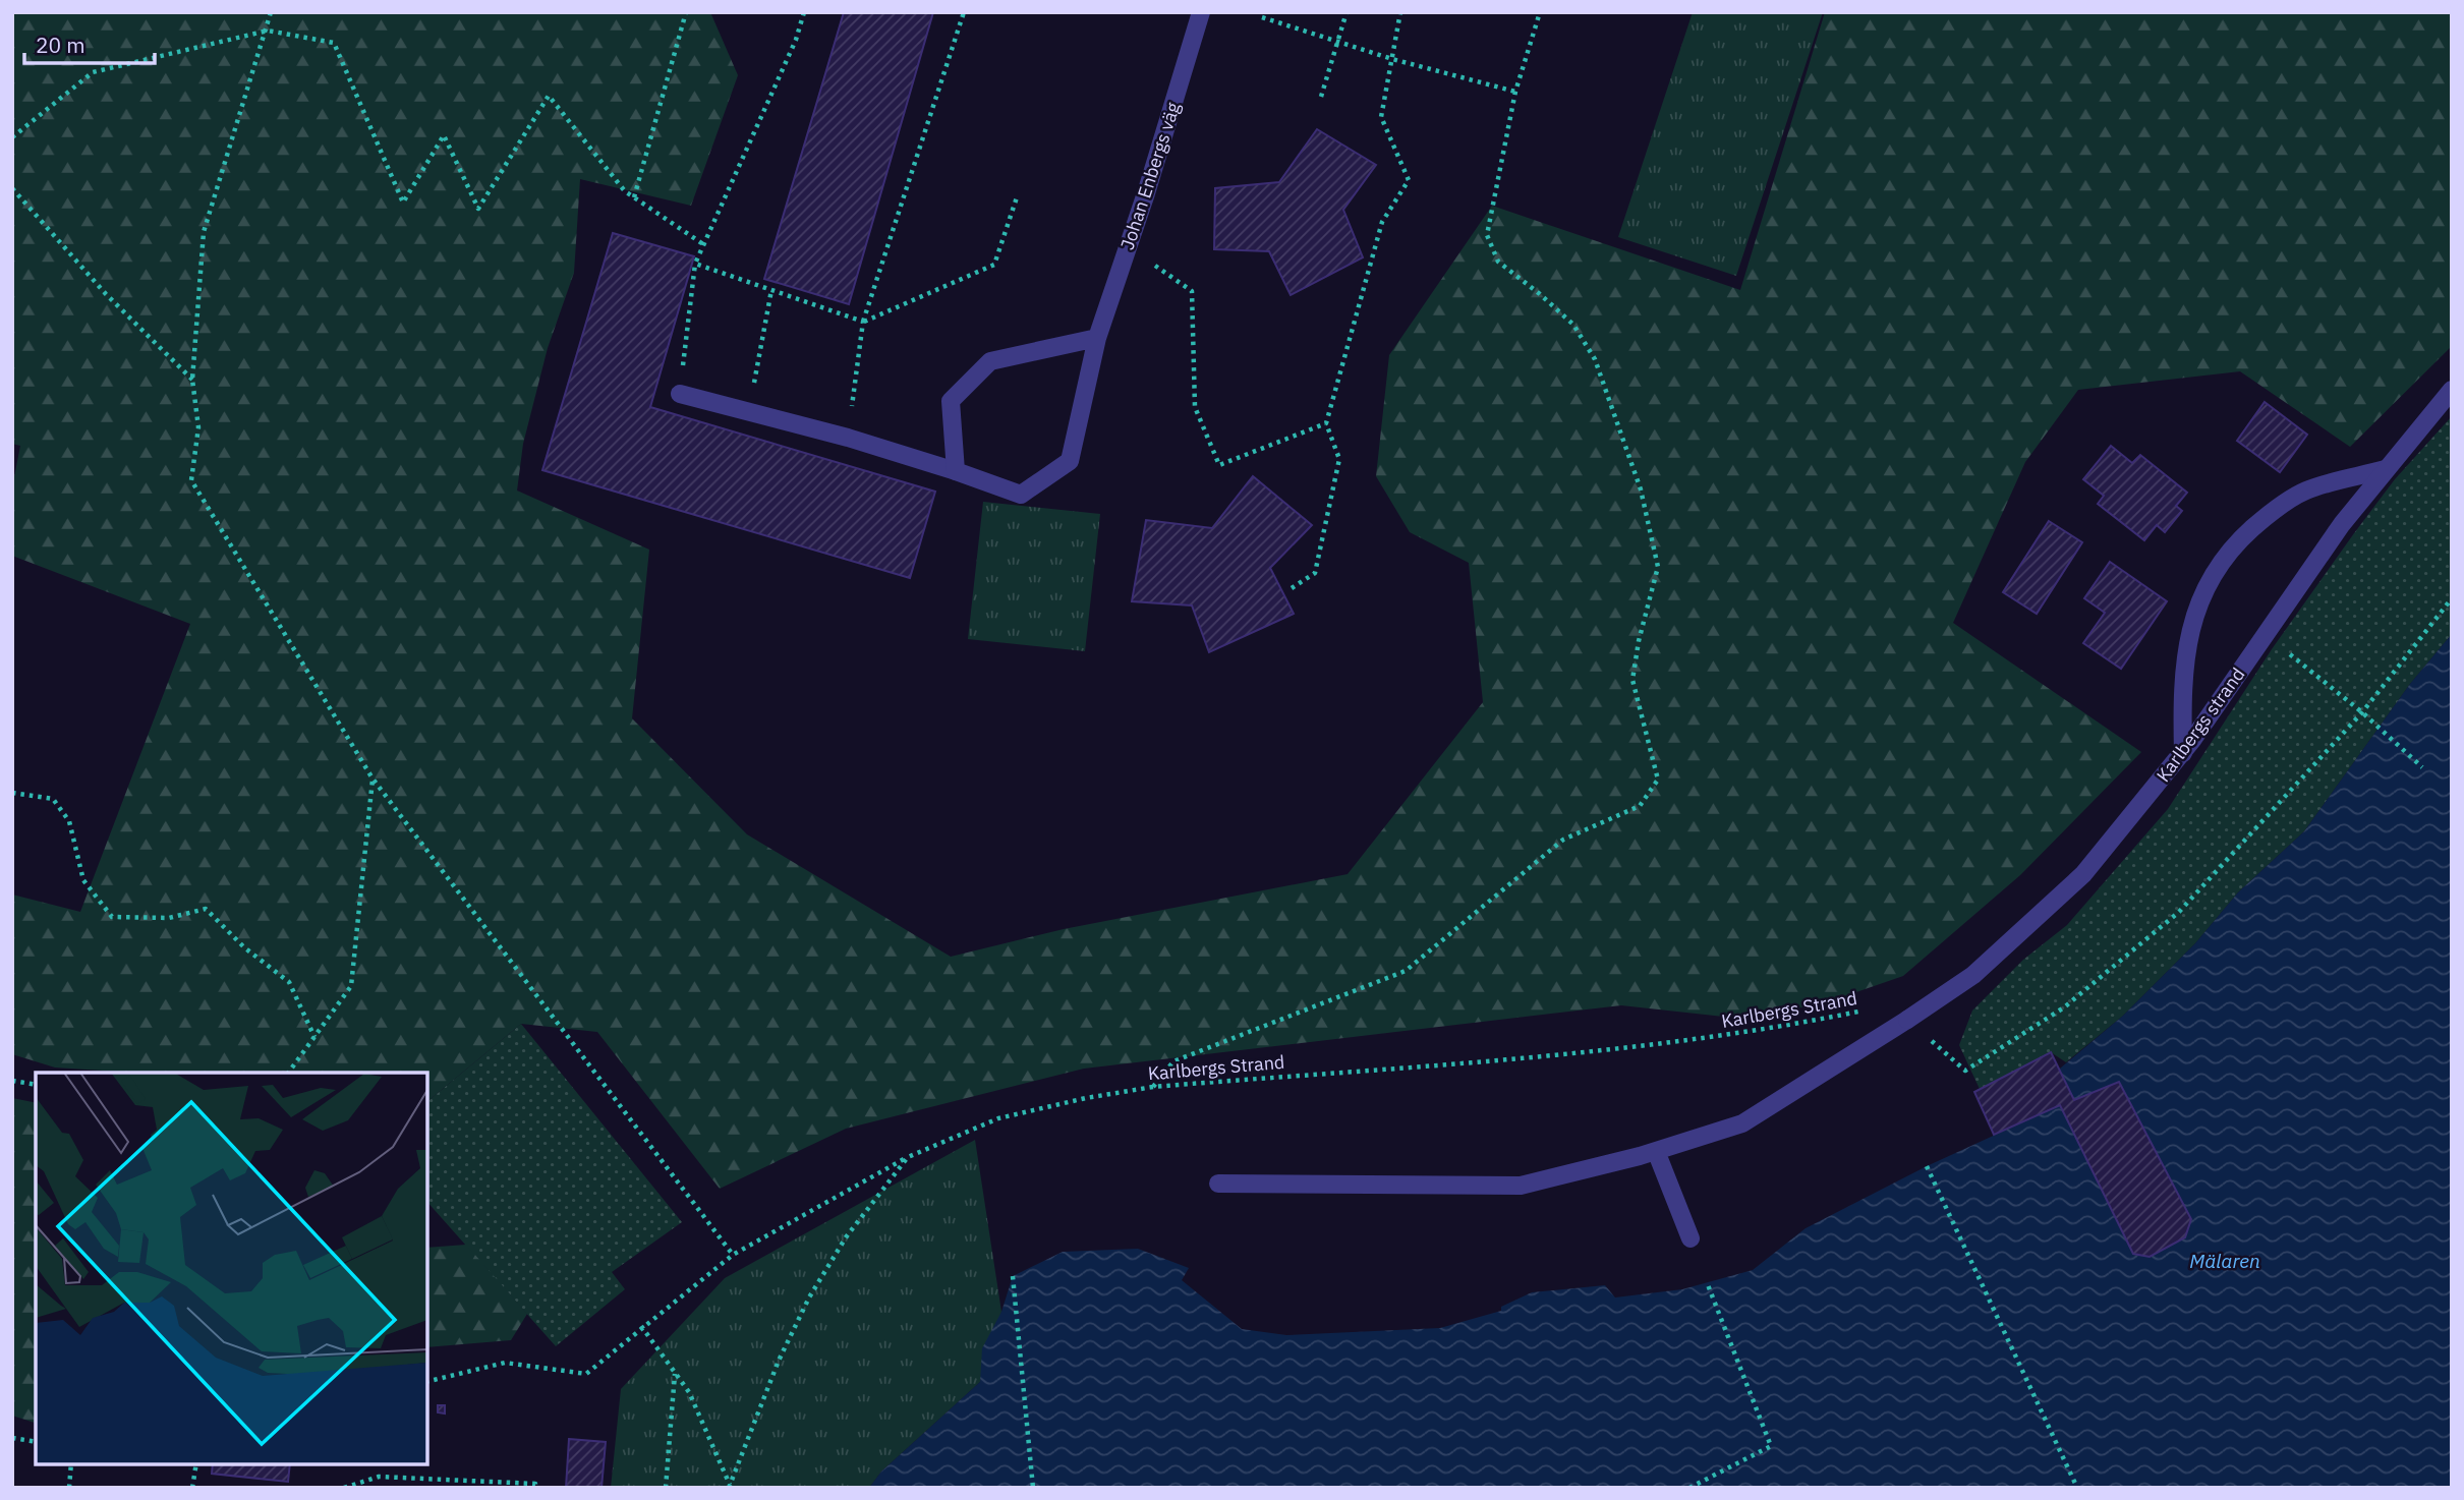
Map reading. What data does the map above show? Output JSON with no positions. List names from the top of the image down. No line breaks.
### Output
{"streets":{"street":["Johan Enbergs väg","Karlbergs strand"],"path":["Karlbergs Strand"]},"crossings":[["Karlbergs strand","Karlbergs Strand"]],"water":["Mälaren"],"scale_bar":"20 m"}
